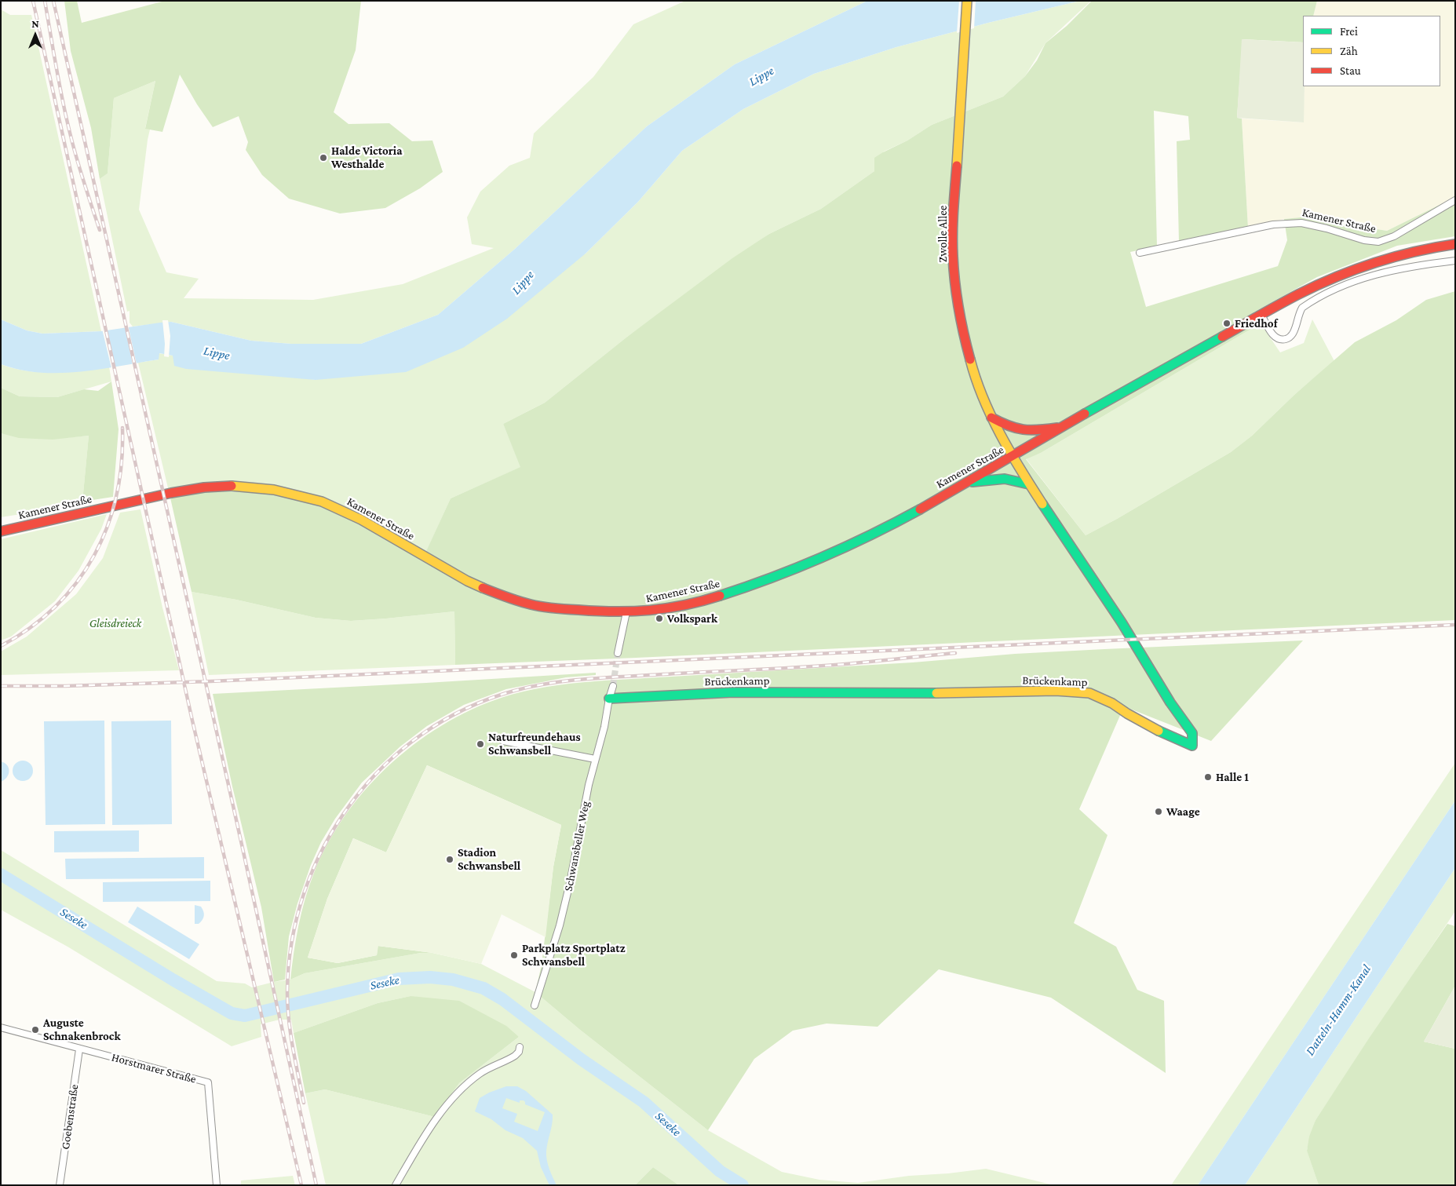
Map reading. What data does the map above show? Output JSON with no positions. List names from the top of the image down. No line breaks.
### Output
{"streets":{"main road":["Kamener Straße","Zwolle Allee","Brückenkamp"],"street":["Schwansbeller Weg","Horstmarer Straße","Goebenstraße"]},"crossings":[["Kamener Straße","Zwolle Allee"],["Kamener Straße","Brückenkamp"],["Zwolle Allee","Brückenkamp"],["Brückenkamp","Schwansbeller Weg"],["Horstmarer Straße","Goebenstraße"]],"water":["Lippe","Seseke","Datteln-Hamm-Kanal"],"parks":["Gleisdreieck"],"places":["Halde Victoria Westhalde","Friedhof","Volkspark","Naturfreundehaus Schwansbell","Halle 1","Waage","Stadion Schwansbell","Parkplatz Sportplatz Schwansbell","Auguste Schnakenbrock"],"legend":["Frei","Zäh","Stau"],"north":"top"}
